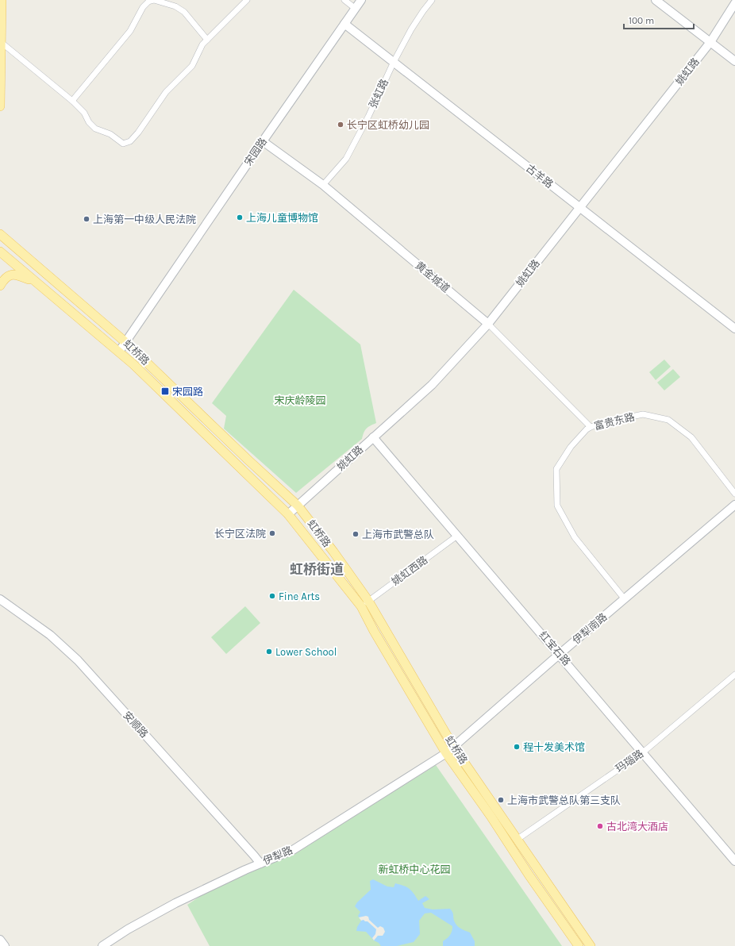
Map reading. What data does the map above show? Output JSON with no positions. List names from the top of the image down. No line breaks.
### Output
{"streets":{"main road":["虹桥路"],"street":["姚虹路","张虹路","宋园路","古羊路","黄金城道","富贵东路","姚虹西路","伊犁南路","红宝石路","安顺路","玛瑙路","伊犁路"]},"crossings":[["姚虹路","古羊路"],["姚虹路","黄金城道"],["姚虹路","虹桥路"],["姚虹路","红宝石路"],["张虹路","古羊路"],["张虹路","黄金城道"],["宋园路","古羊路"],["宋园路","黄金城道"],["宋园路","虹桥路"],["黄金城道","富贵东路"],["虹桥路","姚虹西路"],["虹桥路","伊犁南路"],["虹桥路","玛瑙路"],["虹桥路","伊犁路"],["富贵东路","伊犁南路"],["姚虹西路","红宝石路"],["伊犁南路","红宝石路"],["伊犁南路","伊犁路"],["红宝石路","玛瑙路"],["安顺路","伊犁路"]],"districts":["虹桥街道"],"parks":["宋庆龄陵园","新虹桥中心花园"],"places":{"other":["长宁区虹桥幼儿园","上海儿童博物馆","上海第一中级人民法院","长宁区法院","上海市武警总队","Fine Arts","Lower School","程十发美术馆","上海市武警总队第三支队","古北湾大酒店"],"transit":["宋园路"]},"scale_bar":"100 m"}
